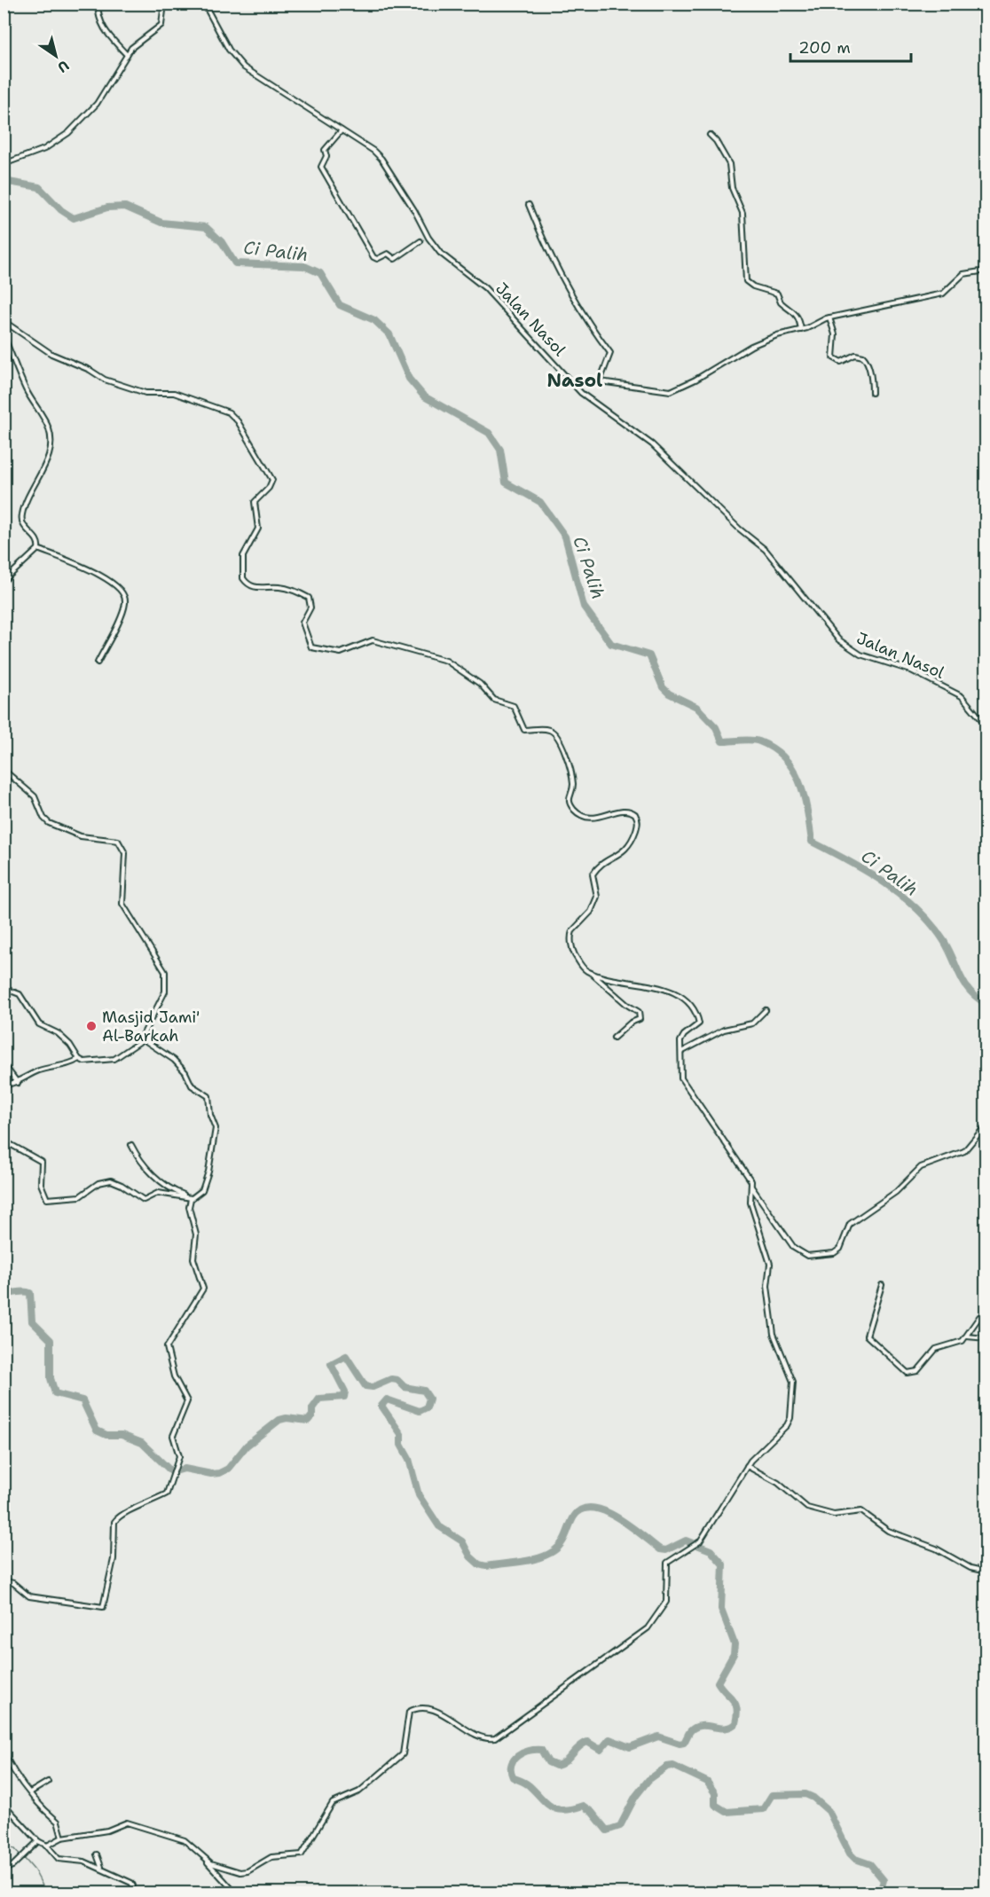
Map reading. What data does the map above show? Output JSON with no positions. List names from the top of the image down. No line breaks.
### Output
{"streets":{"street":["Jalan Nasol"]},"districts":["Nasol"],"water":["Ci Palih"],"places":["Masjid Jami' Al-Barkah"],"scale_bar":"200 m","north":"bottom right"}
